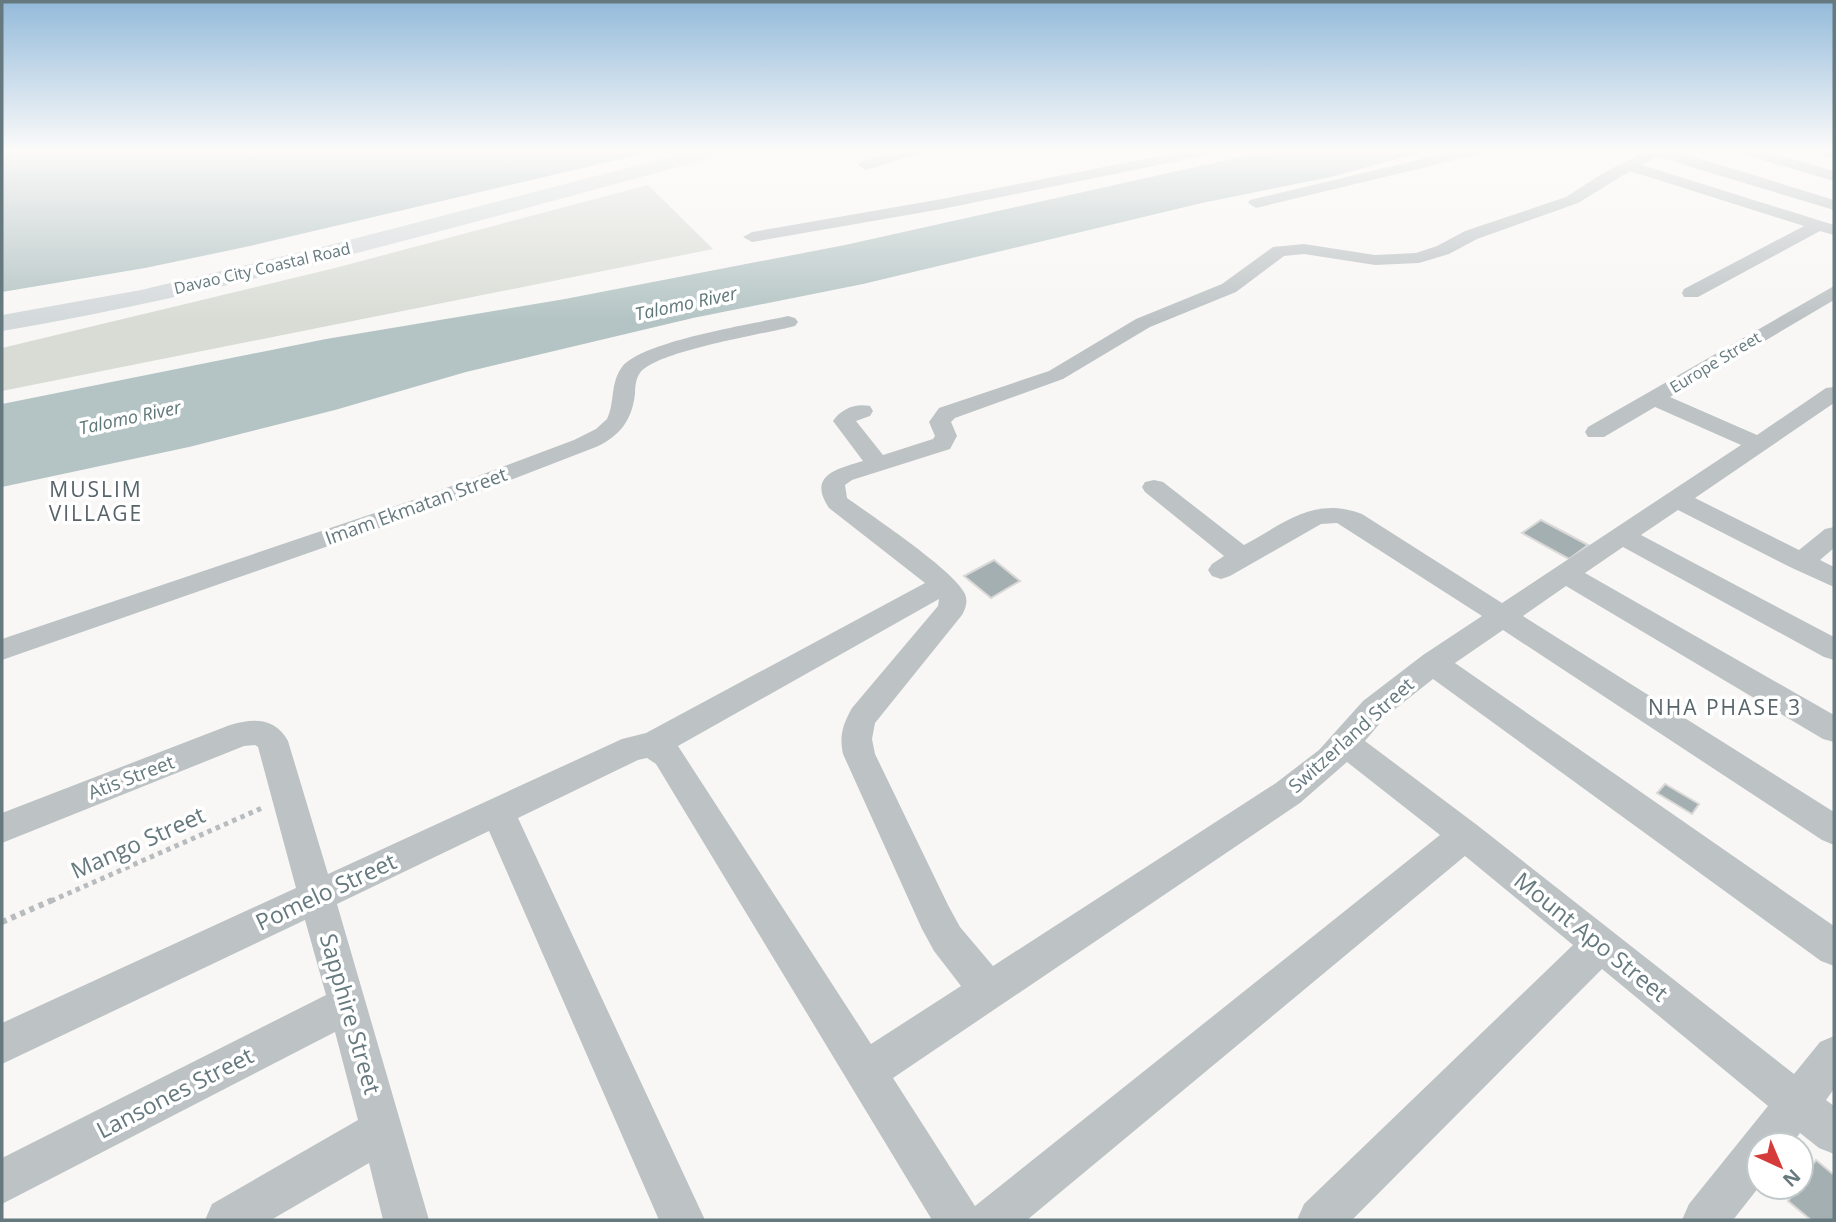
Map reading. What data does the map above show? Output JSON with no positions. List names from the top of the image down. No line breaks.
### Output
{"streets":{"main road":["Davao City Coastal Road"],"street":["Europe Street","Imam Ekmatan Street","Switzerland Street","Atis Street","Pomelo Street","Mount Apo Street","Sapphire Street","Lansones Street"],"path":["Mango Street"]},"crossings":[["Switzerland Street","Mount Apo Street"],["Atis Street","Sapphire Street"],["Mango Street","Sapphire Street"],["Pomelo Street","Sapphire Street"],["Sapphire Street","Lansones Street"]],"districts":["MUSLIM VILLAGE","NHA PHASE 3"],"water":["Talomo River"],"north":"bottom right"}
